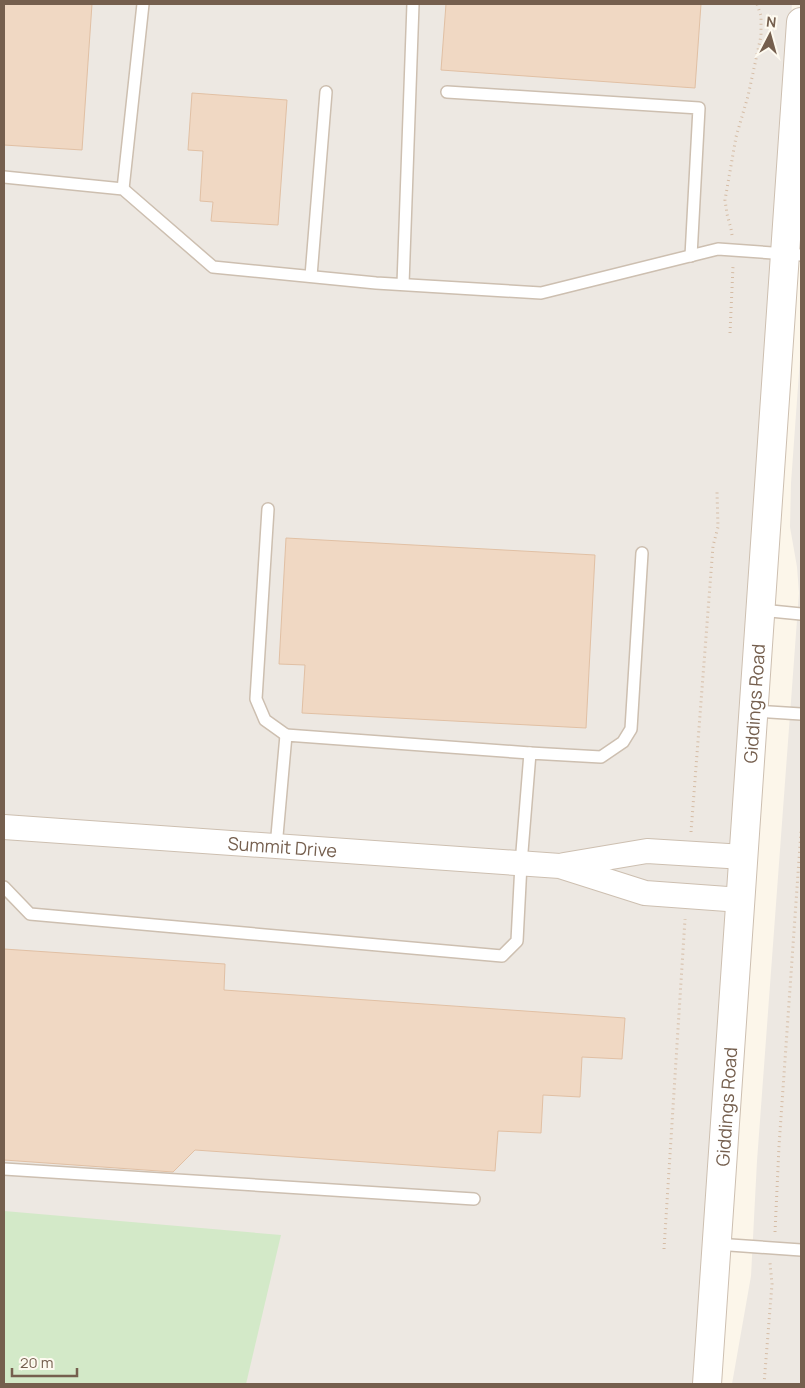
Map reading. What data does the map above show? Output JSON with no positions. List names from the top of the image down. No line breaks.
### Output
{"streets":{"street":["Giddings Road","Summit Drive"]},"crossings":[["Giddings Road","Summit Drive"]],"scale_bar":"20 m","north":"top"}
